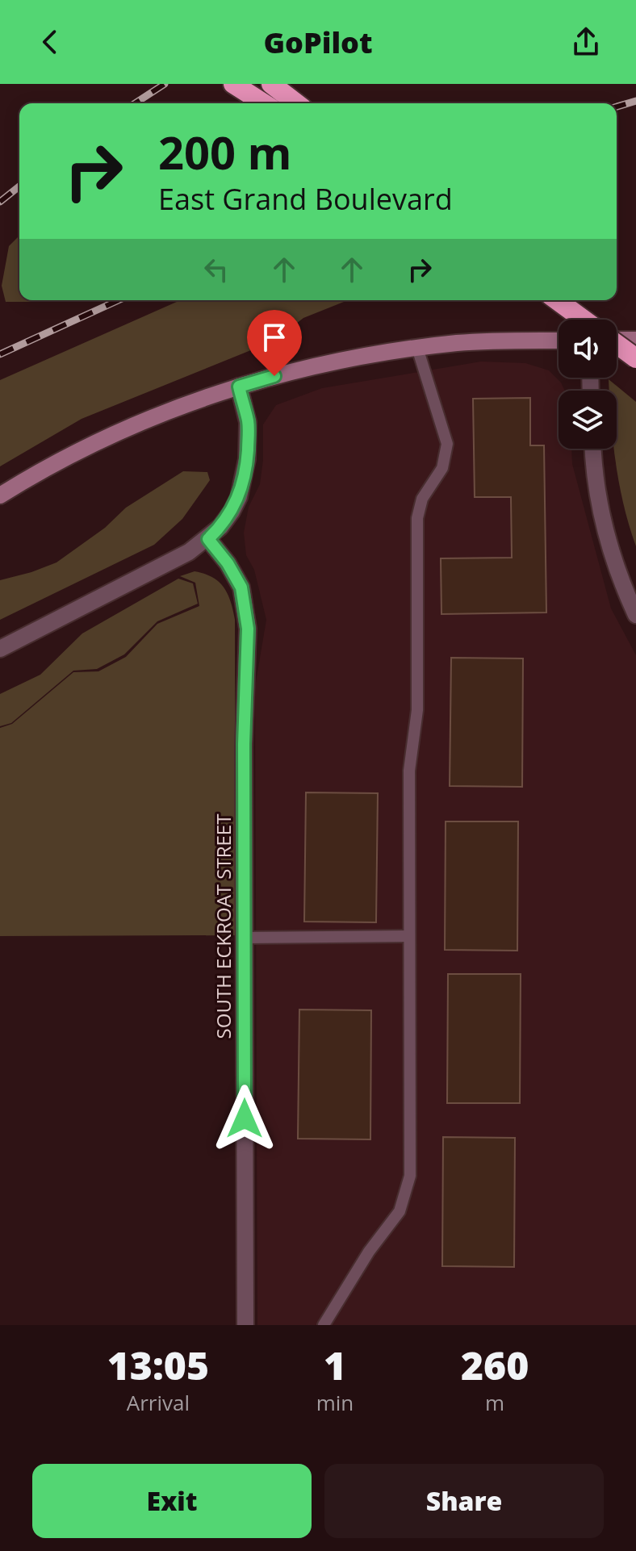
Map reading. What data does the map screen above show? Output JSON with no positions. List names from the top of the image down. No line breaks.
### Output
{"streets":{"street":["SOUTH ECKROAT STREET"]},"page":{"header":"GoPilot","turn":["200 m","East Grand Boulevard"],"eta":["13:05","Arrival","1","min","260","m"],"buttons":["Exit","Share"]}}
